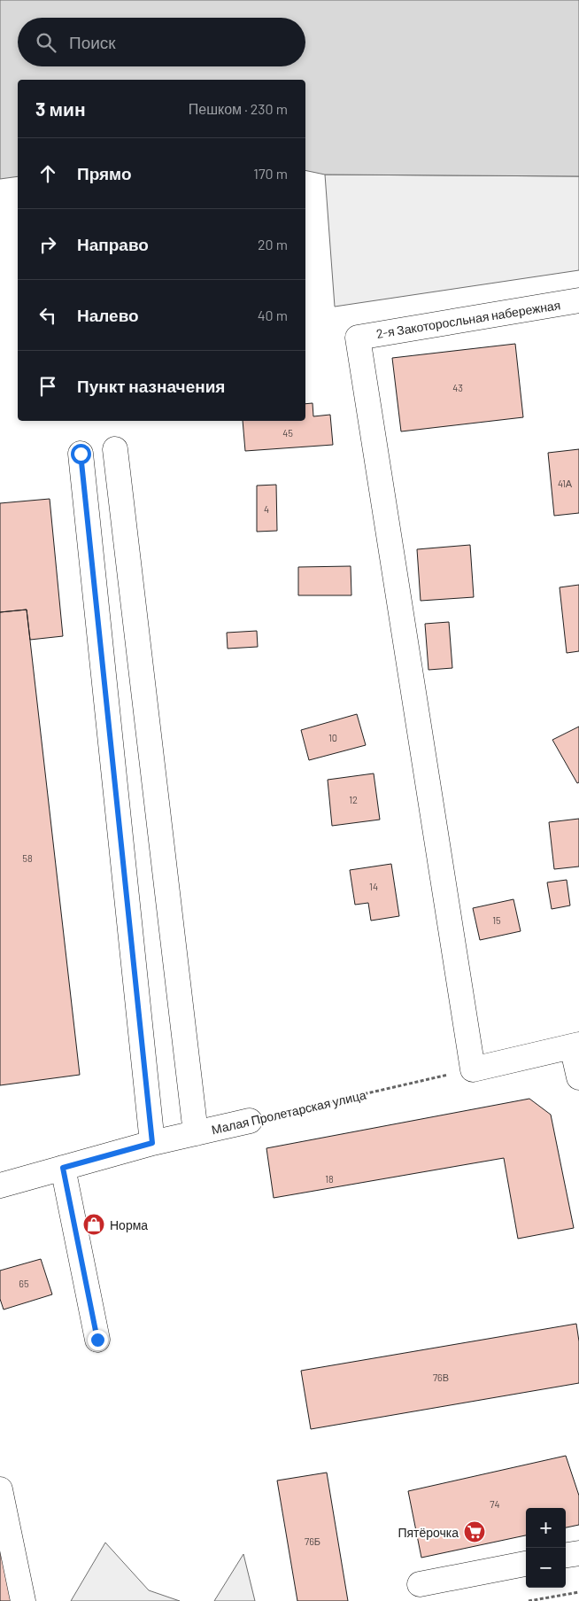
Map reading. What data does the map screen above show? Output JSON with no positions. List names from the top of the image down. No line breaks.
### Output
{"streets":{"street":["2-я Закоторосльная набережная","Малая Пролетарская улица"]},"crossings":[["2-я Закоторосльная набережная","Малая Пролетарская улица"]],"places":{"shop":["Норма"],"supermarket":["Пятёрочка"]},"house_numbers":["43","45","41А","4","10","12","58","14","15","18","65","76В","74","76Б"],"page":{"search":"Поиск","heading":["3 мин","Пешком · 230 m"],"list":[["Прямо","170 m"],["Направо","20 m"],["Налево","40 m"],"Пункт назначения"],"map_buttons":["+","−"]}}
